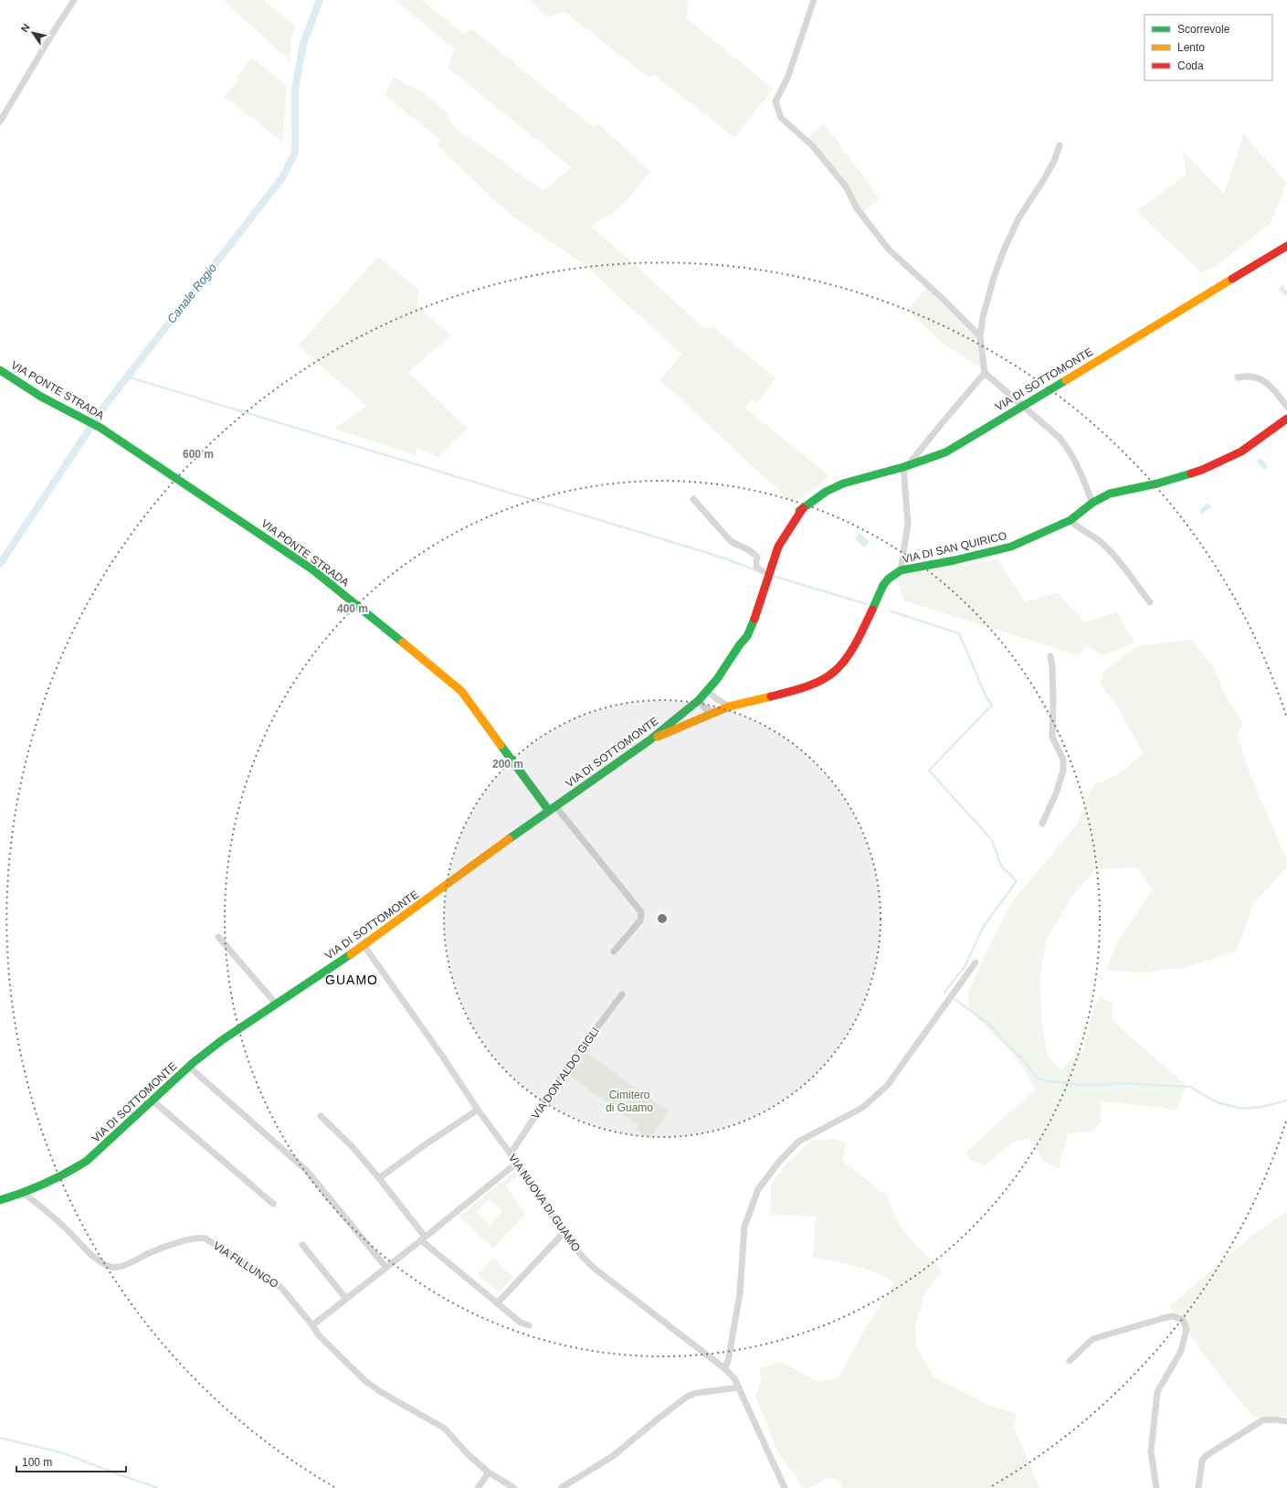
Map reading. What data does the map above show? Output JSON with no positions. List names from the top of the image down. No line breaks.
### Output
{"streets":{"main road":["VIA DI SOTTOMONTE","VIA PONTE STRADA","VIA DI SAN QUIRICO"],"street":["VIA DON ALDO GIGLI","VIA NUOVA DI GUAMO","VIA FILLUNGO"]},"crossings":[["VIA DI SOTTOMONTE","VIA PONTE STRADA"],["VIA DI SOTTOMONTE","VIA DI SAN QUIRICO"],["VIA DI SOTTOMONTE","VIA NUOVA DI GUAMO"],["VIA DI SOTTOMONTE","VIA FILLUNGO"],["VIA DON ALDO GIGLI","VIA NUOVA DI GUAMO"]],"districts":["GUAMO"],"water":["Canale Rogio"],"parks":["Cimitero di Guamo"],"legend":["Scorrevole","Lento","Coda"],"scale_bar":"100 m","north":"top left","rings":["600 m","400 m","200 m"]}
